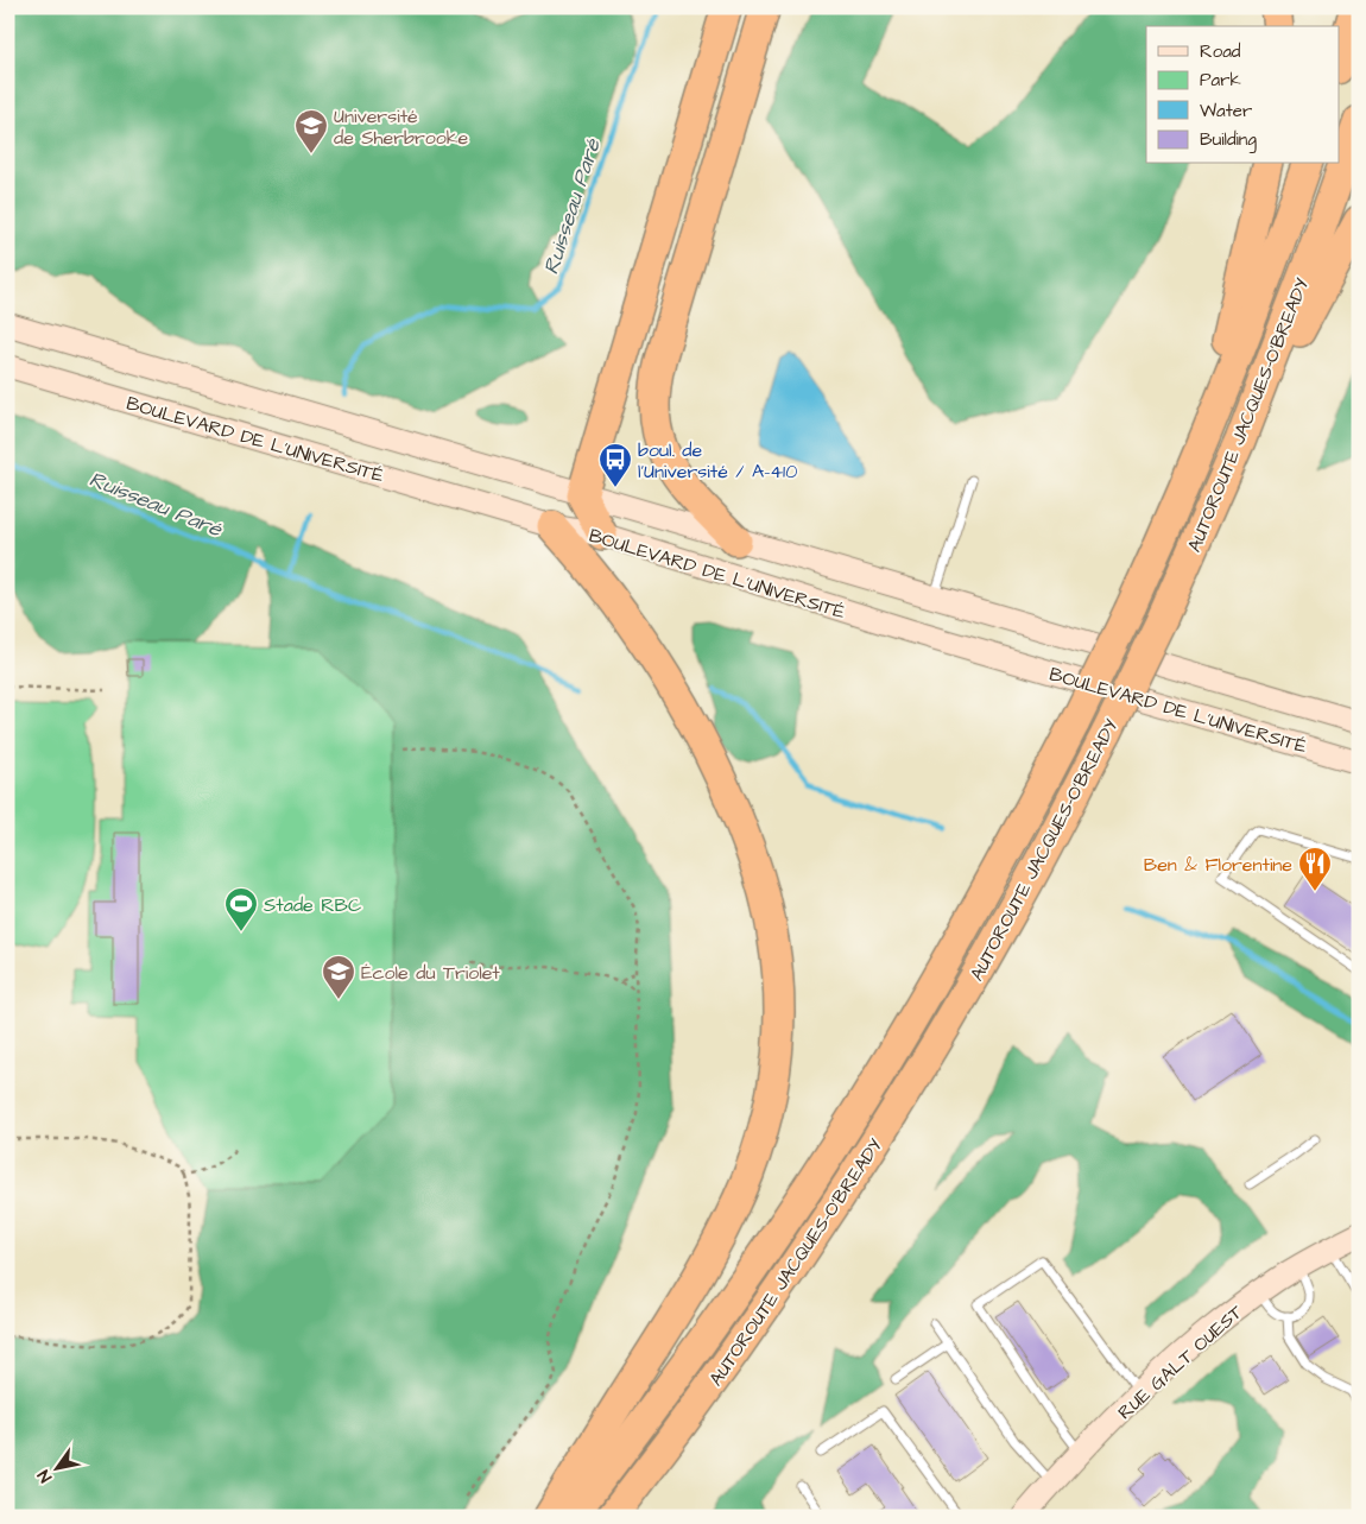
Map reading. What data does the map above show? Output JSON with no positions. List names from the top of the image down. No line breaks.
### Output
{"streets":{"highway":["AUTOROUTE JACQUES-O'BREADY"],"main road":["BOULEVARD DE L'UNIVERSITÉ","RUE GALT OUEST"]},"water":["Ruisseau Paré"],"places":{"school or university":["Université de Sherbrooke","École du Triolet"],"bus stop":["boul. de l'Université / A-410"],"restaurant":["Ben & Florentine"],"sports":["Stade RBC"]},"legend":["Road","Park","Water","Building"],"north":"bottom left"}
